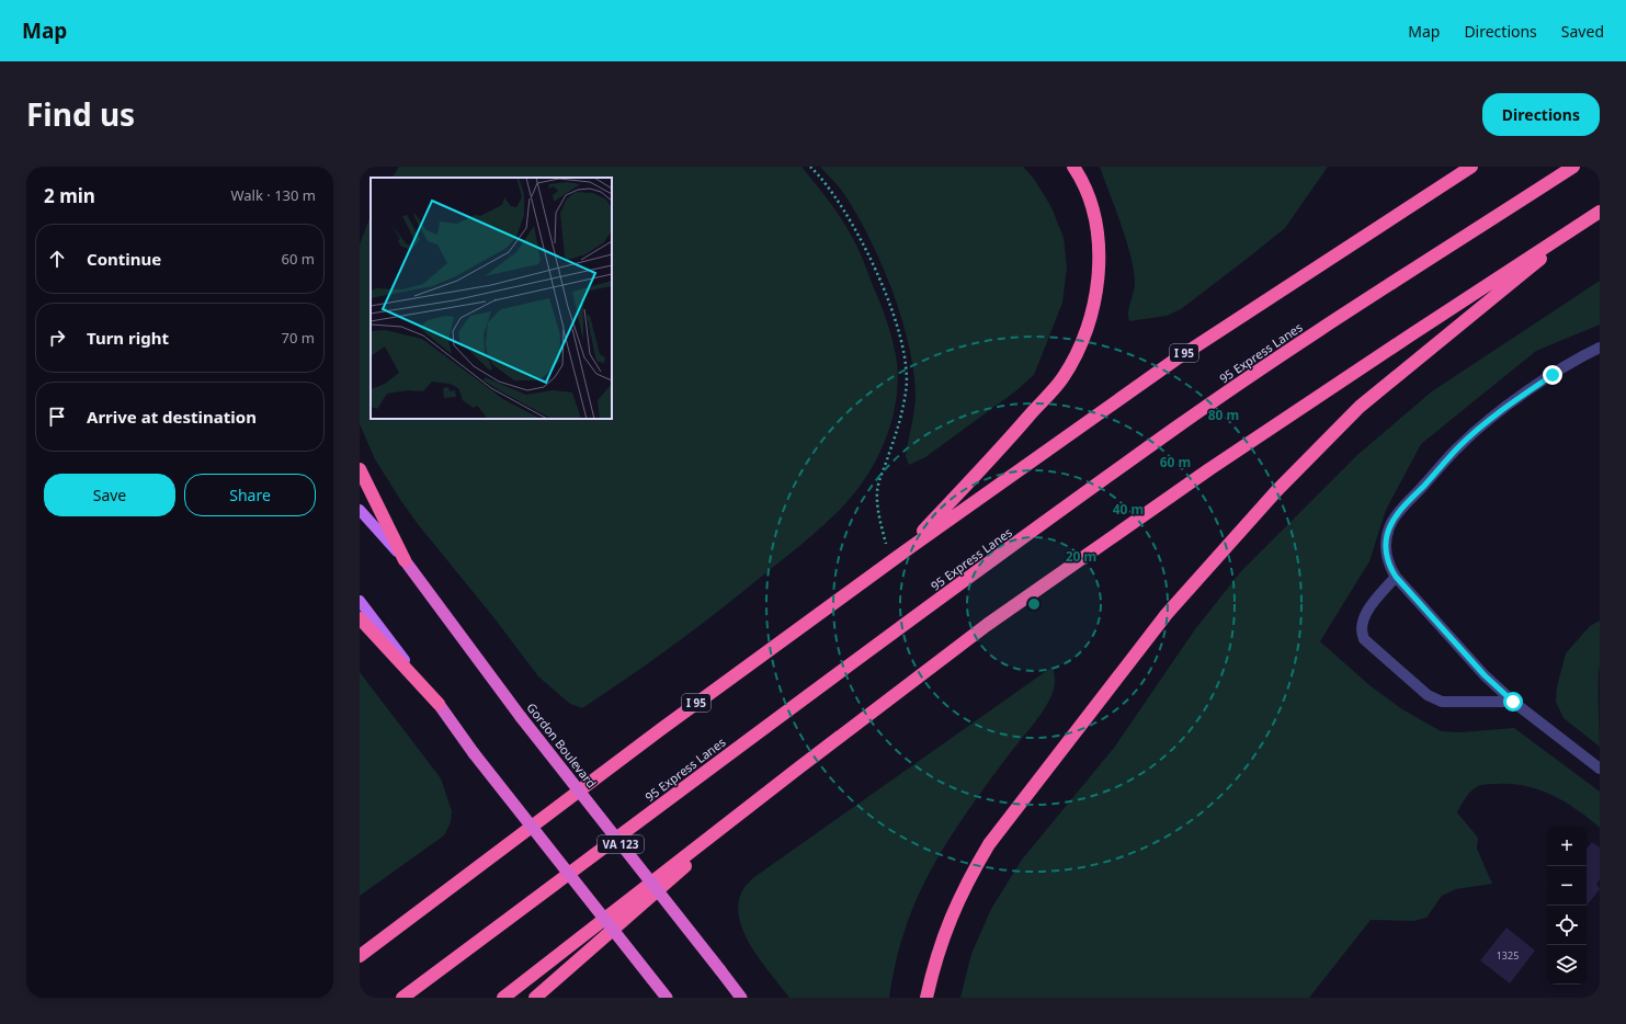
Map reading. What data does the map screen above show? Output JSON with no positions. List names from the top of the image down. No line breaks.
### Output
{"streets":{"highway":["I 95","95 Express Lanes","Gordon Boulevard","VA 123"]},"house_numbers":["1325"],"page":{"header":"Map","nav":["Map","Directions","Saved"],"title":"Find us","buttons":["Directions",["Save","Share"]],"heading":["2 min","Walk · 130 m"],"list":[["Continue","60 m"],["Turn right","70 m"],"Arrive at destination"],"map_buttons":["+","−"]},"rings":["80 m","60 m","40 m","20 m"]}
